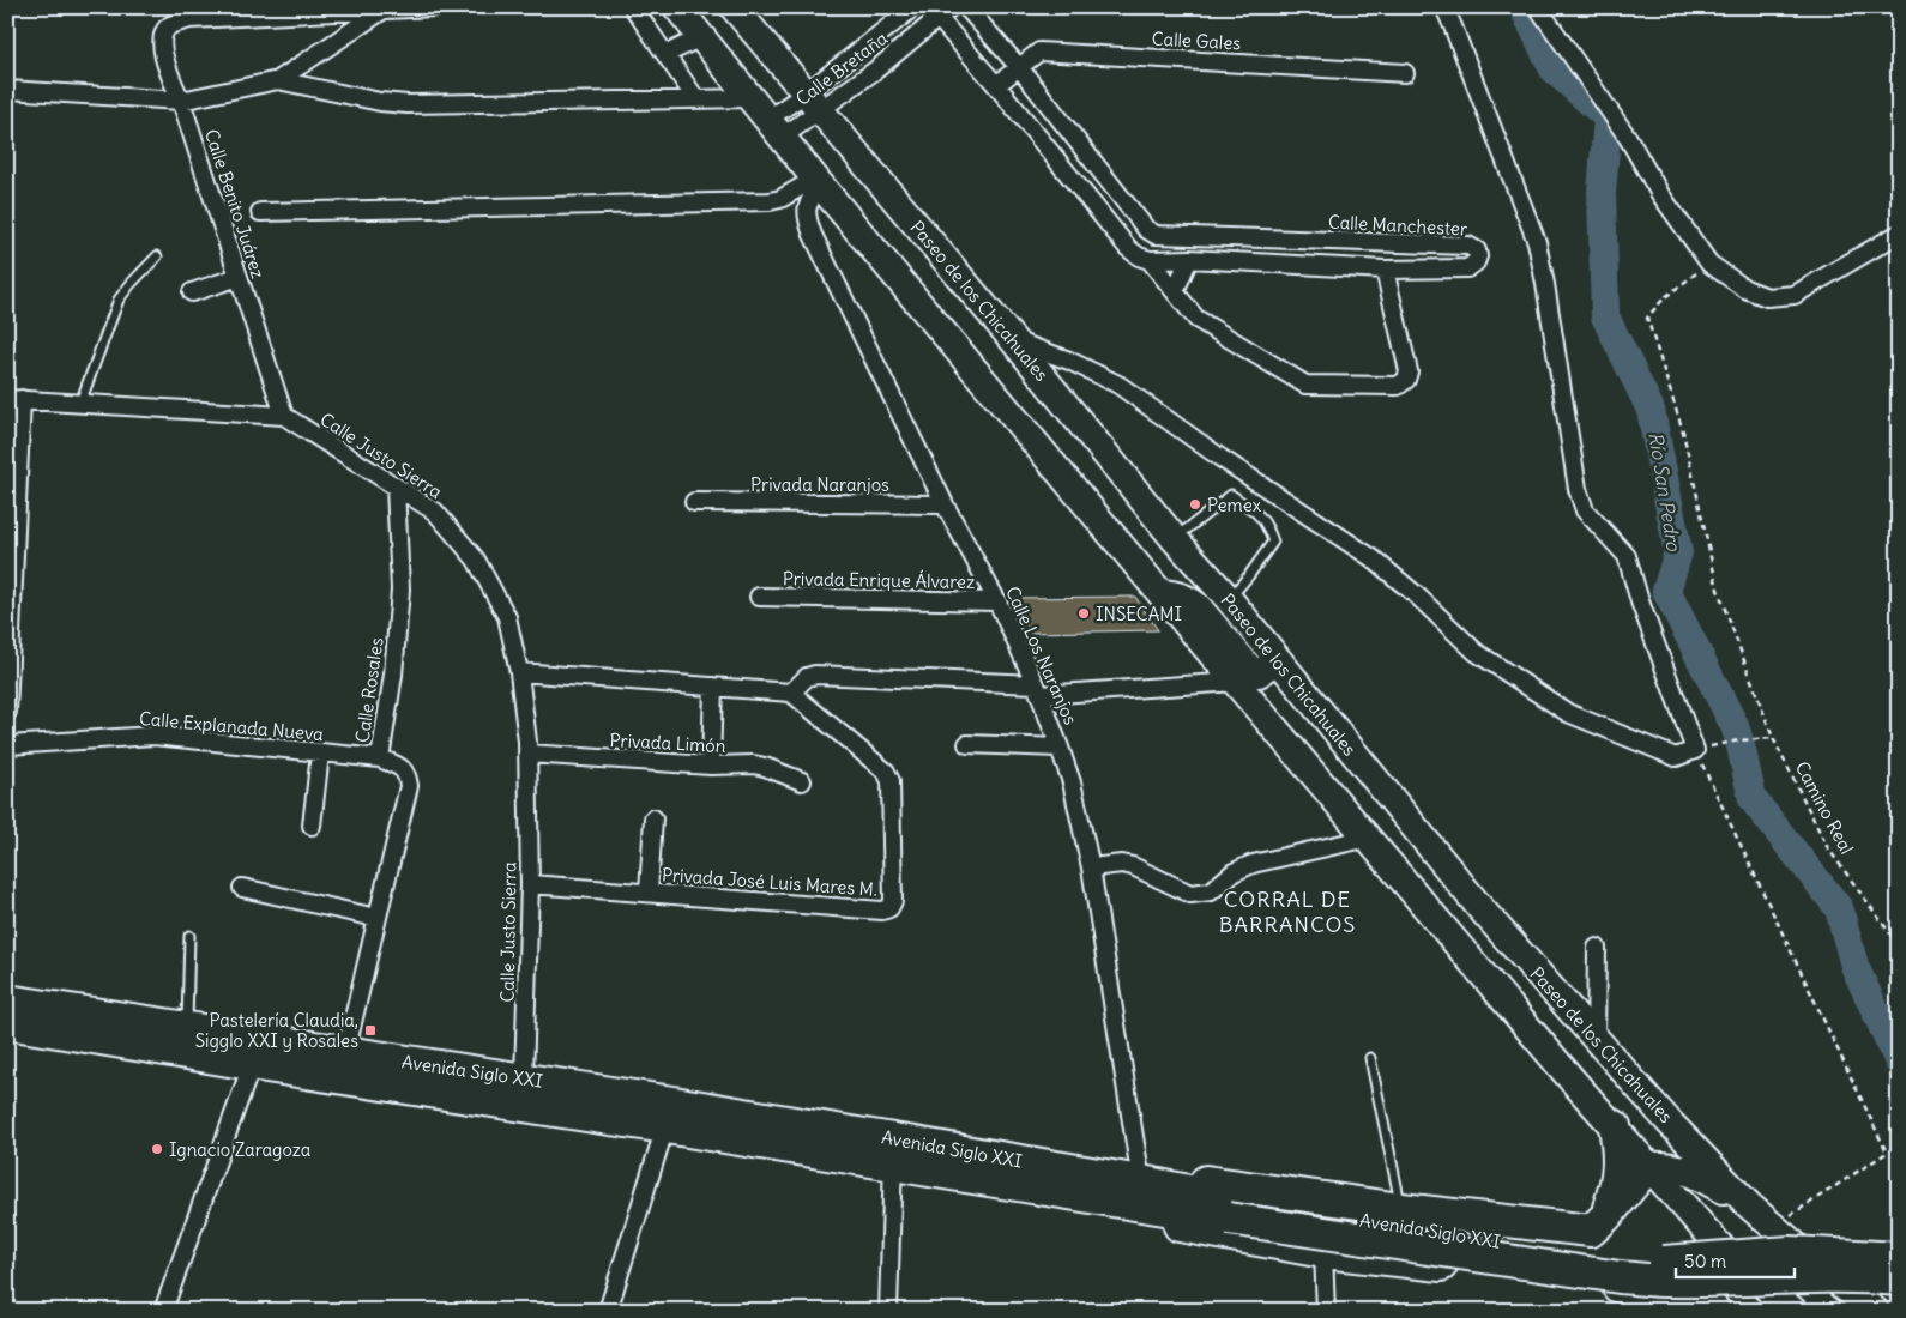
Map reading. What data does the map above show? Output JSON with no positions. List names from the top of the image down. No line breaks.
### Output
{"streets":{"highway":["Avenida Siglo XXI"],"main road":["Paseo de los Chicahuales"],"street":["Calle Gales","Calle Bretaña","Calle Benito Juárez","Calle Manchester","Calle Justo Sierra","Privada Naranjos","Privada Enrique Álvarez","Calle Los Naranjos","Calle Rosales","Calle Explanada Nueva","Privada Limón","Privada José Luis Mares M."],"path":["Camino Real"]},"crossings":[["Calle Bretaña","Paseo de los Chicahuales"],["Calle Benito Juárez","Calle Justo Sierra"],["Calle Justo Sierra","Calle Rosales"],["Calle Justo Sierra","Privada Limón"],["Calle Justo Sierra","Privada José Luis Mares M."],["Calle Justo Sierra","Avenida Siglo XXI"],["Privada Naranjos","Calle Los Naranjos"],["Privada Enrique Álvarez","Calle Los Naranjos"],["Calle Los Naranjos","Avenida Siglo XXI"],["Calle Rosales","Calle Explanada Nueva"],["Calle Rosales","Avenida Siglo XXI"]],"districts":["CORRAL DE BARRANCOS"],"water":["Río San Pedro"],"places":{"other":["Pemex","INSECAMI","Ignacio Zaragoza"],"transit":["Pastelería Claudia, Sigglo XXI y Rosales"]},"scale_bar":"50 m"}
